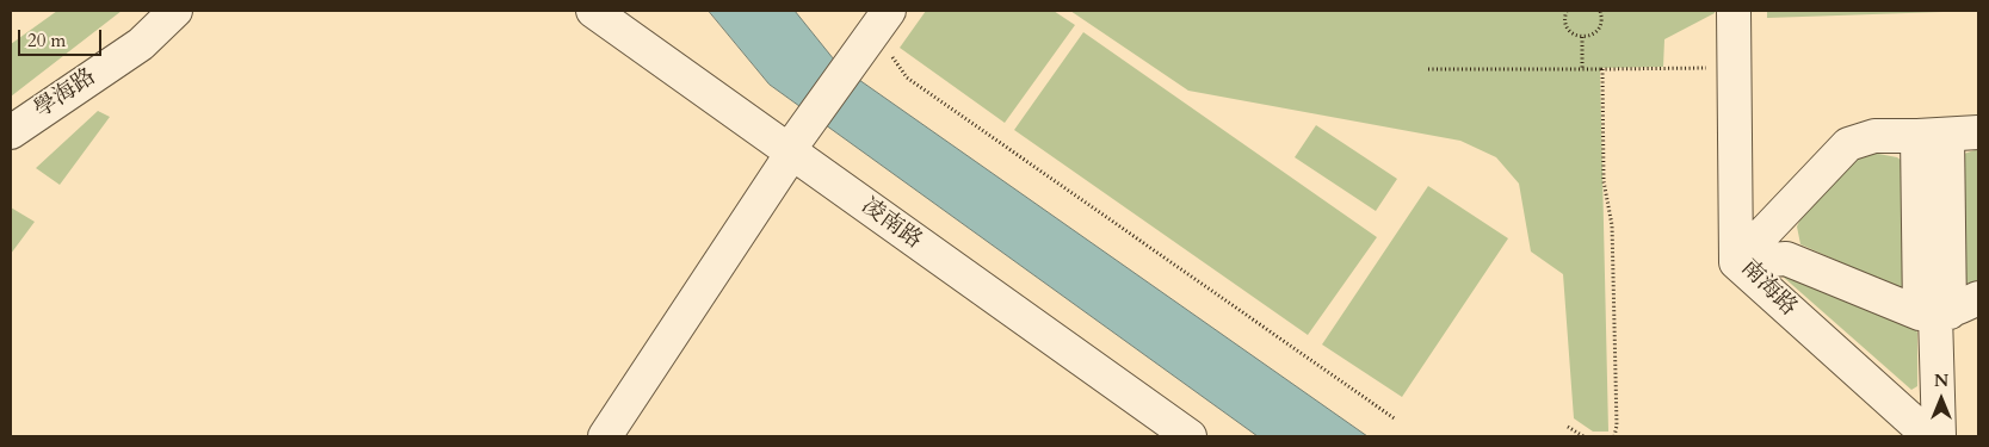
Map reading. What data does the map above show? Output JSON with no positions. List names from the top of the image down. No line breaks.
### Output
{"streets":{"street":["學海路","凌南路","南海路"]},"scale_bar":"20 m","north":"top"}
